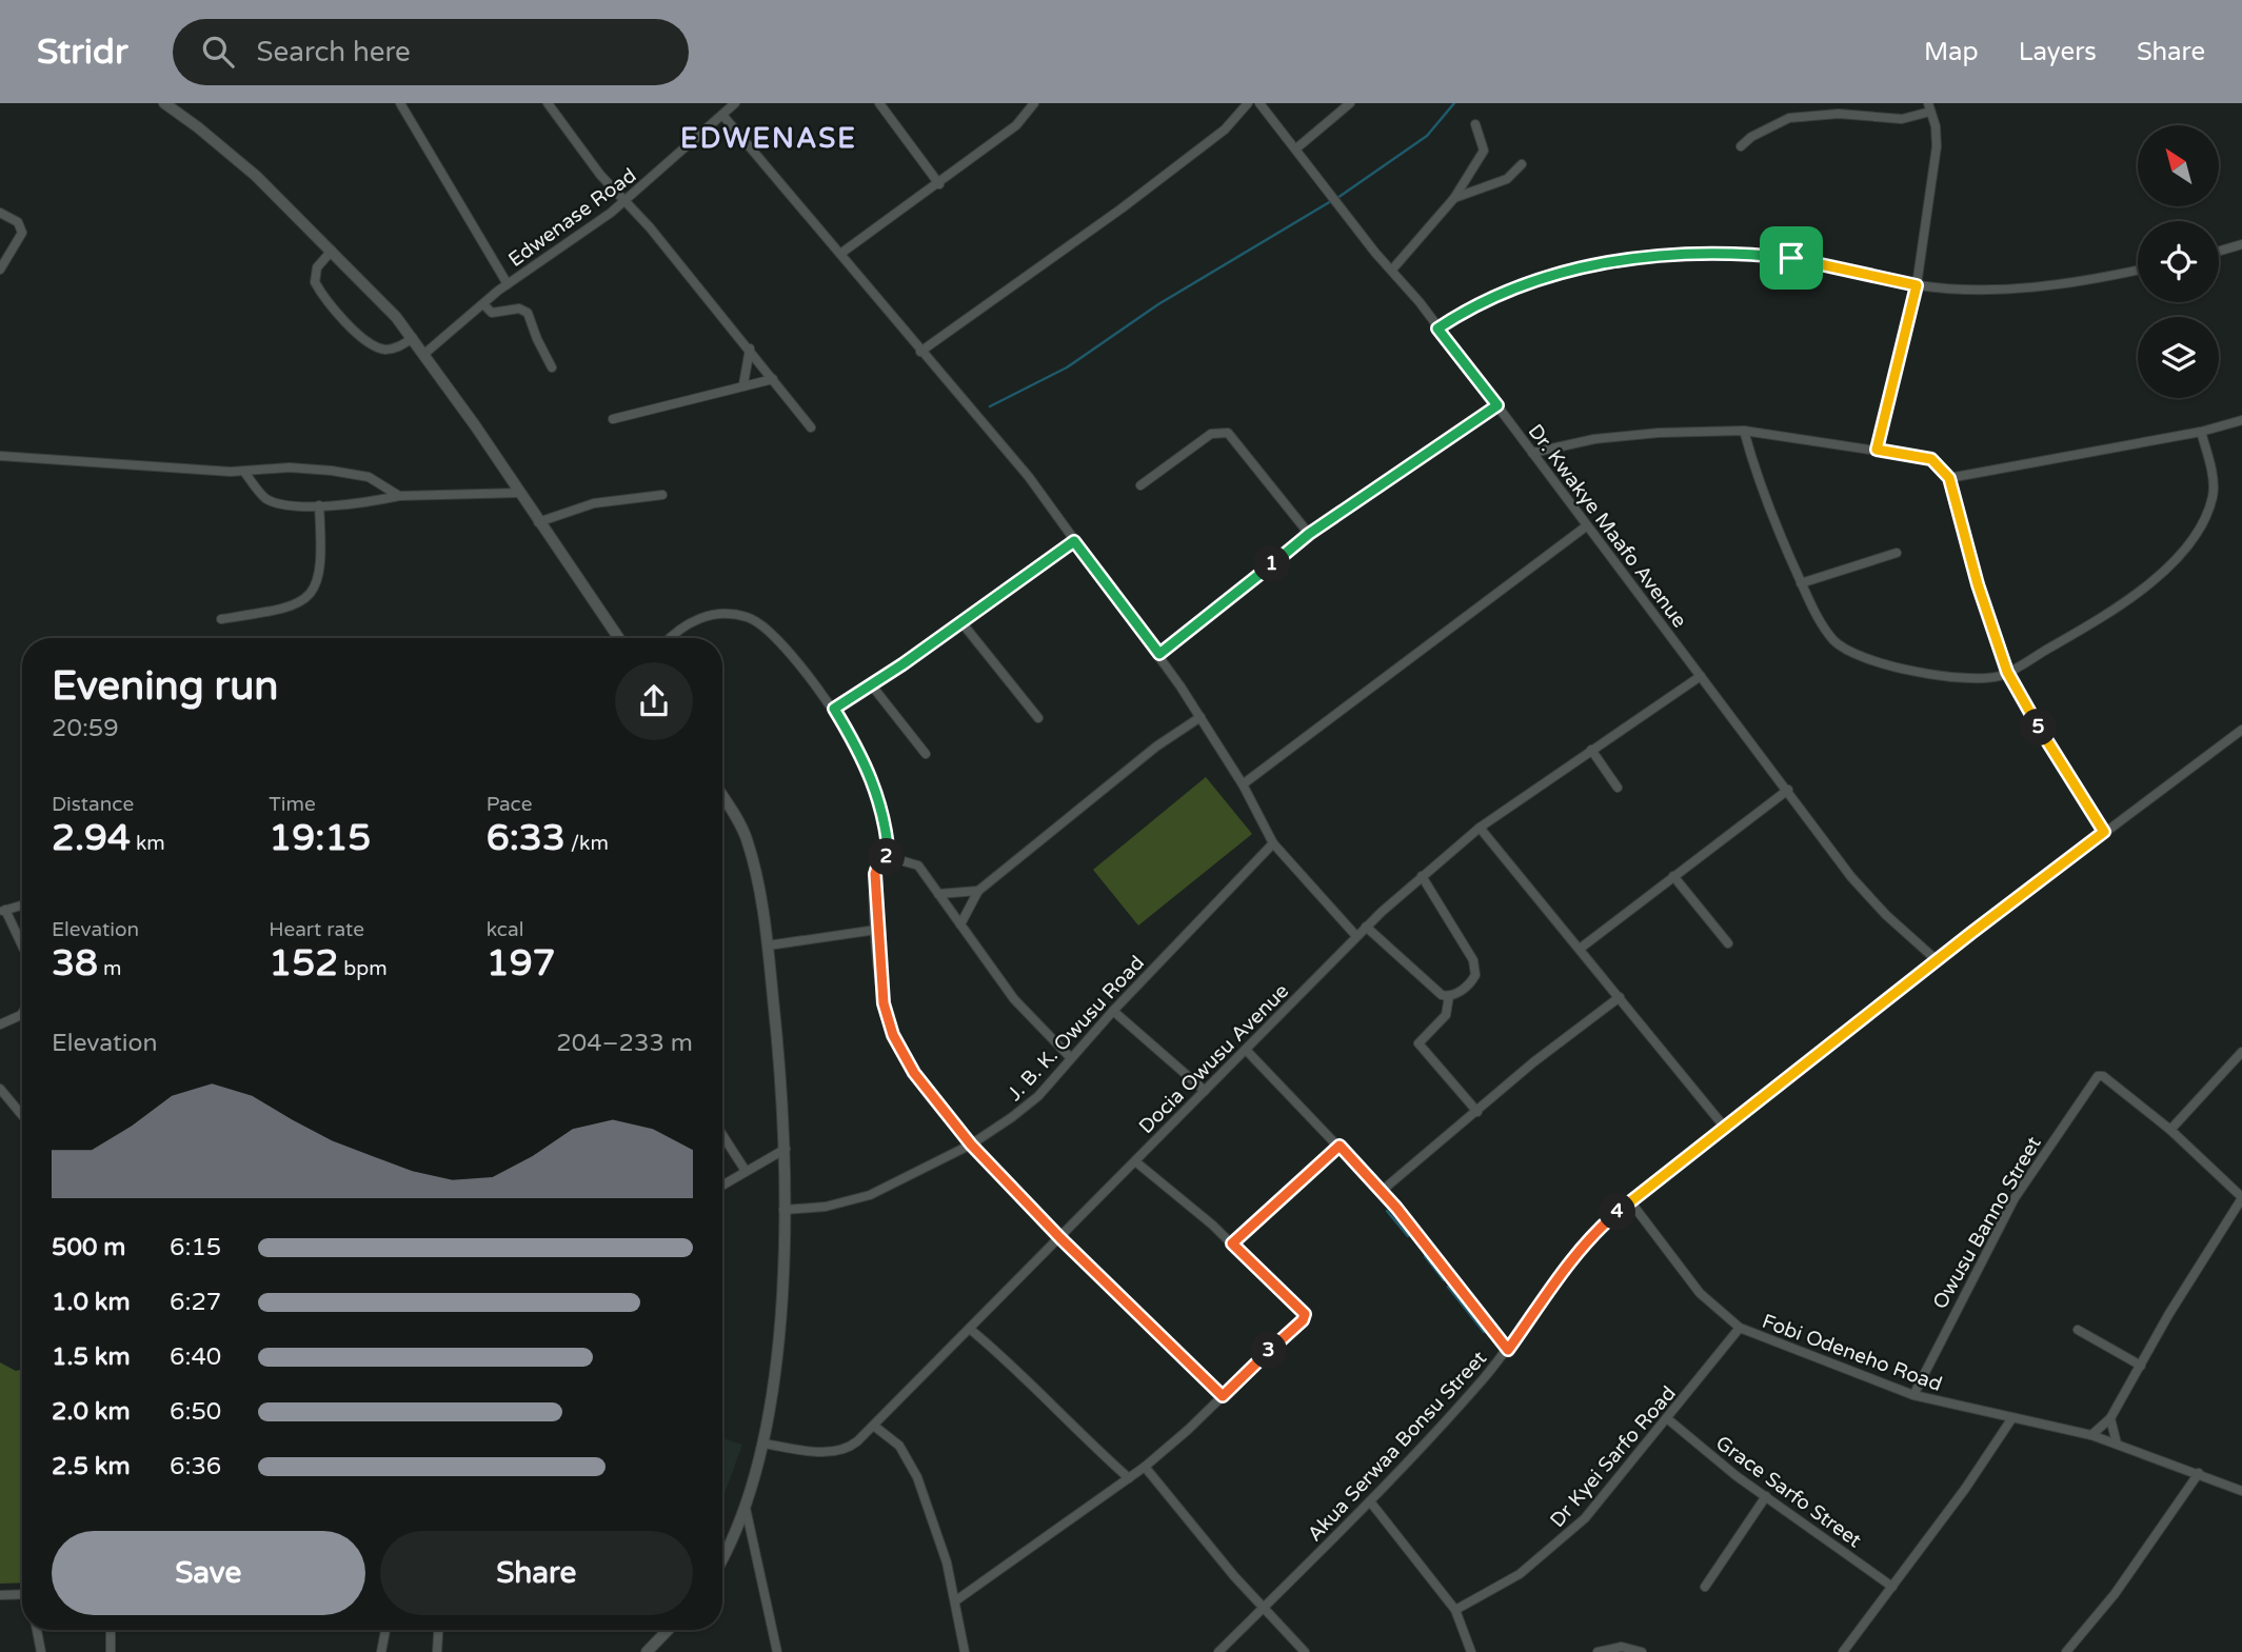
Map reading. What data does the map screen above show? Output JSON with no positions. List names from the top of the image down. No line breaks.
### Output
{"streets":{"street":["Edwenase Road","Dr. Kwakye Maafo Avenue","J. B. K. Owusu Road","Docia Owusu Avenue","Owusu Banno Street","Fobi Odeneho Road","Akua Serwaa Bonsu Street","Dr Kyei Sarfo Road","Grace Sarfo Street"]},"crossings":[["Dr. Kwakye Maafo Avenue","Docia Owusu Avenue"],["Dr. Kwakye Maafo Avenue","Akua Serwaa Bonsu Street"],["Owusu Banno Street","Fobi Odeneho Road"],["Fobi Odeneho Road","Akua Serwaa Bonsu Street"],["Fobi Odeneho Road","Dr Kyei Sarfo Road"],["Dr Kyei Sarfo Road","Grace Sarfo Street"]],"districts":["EDWENASE"],"north":"top left","page":{"header":"Stridr","search":"Search here","nav":["Map","Layers","Share"],"pins":["1","5","2","4","3"],"heading":["Evening run","20:59"],"stats":[["Distance","2.94 km"],["Time","19:15"],["Pace","6:33 /km"],["Elevation","38 m"],["Heart rate","152 bpm"],["kcal","197"]],"chart":["Elevation","204–233 m"],"list":[{"name":"500 m","note":"6:15"},{"name":"1.0 km","note":"6:27"},{"name":"1.5 km","note":"6:40"},{"name":"2.0 km","note":"6:50"},{"name":"2.5 km","note":"6:36"}],"buttons":["Save","Share"]}}
